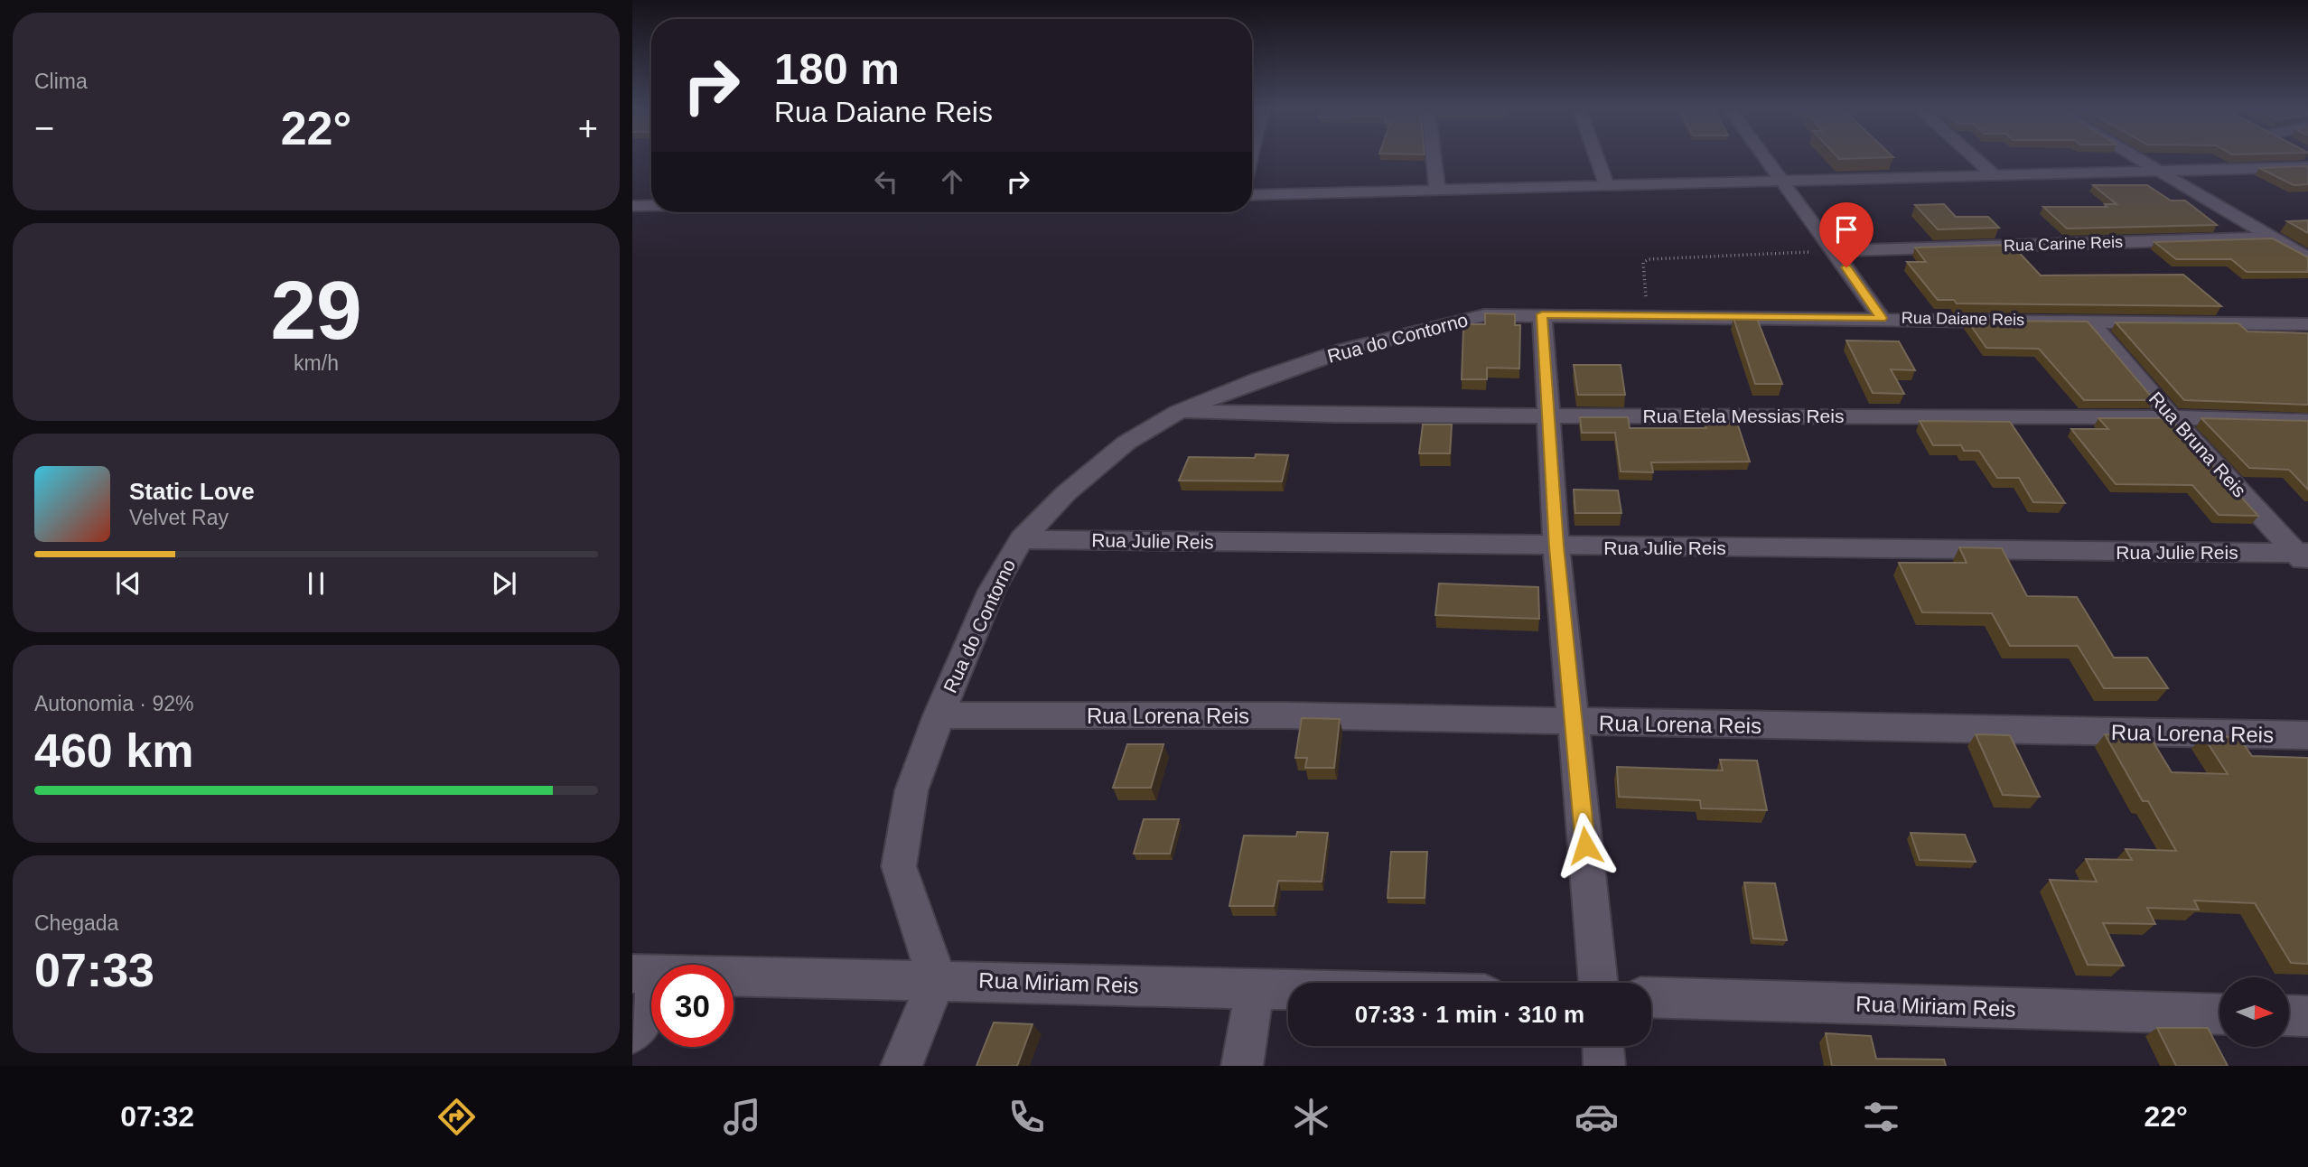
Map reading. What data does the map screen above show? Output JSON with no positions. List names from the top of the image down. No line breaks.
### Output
{"streets":{"street":["Rua Carine Reis","Rua Daiane Reis","Rua do Contorno","Rua Etela Messias Reis","Rua Bruna Reis","Rua Julie Reis","Rua Lorena Reis","Rua Miriam Reis"]},"crossings":[["Rua Daiane Reis","Rua do Contorno"],["Rua Daiane Reis","Rua Bruna Reis"],["Rua do Contorno","Rua Etela Messias Reis"],["Rua do Contorno","Rua Julie Reis"],["Rua do Contorno","Rua Lorena Reis"],["Rua do Contorno","Rua Miriam Reis"],["Rua Etela Messias Reis","Rua Bruna Reis"],["Rua Bruna Reis","Rua Julie Reis"]],"north":"right","page":{"tile":["Clima",["29","km/h"],["Autonomia · 92%","460 km"],["Chegada","07:33"]],"turn":["180 m","Rua Daiane Reis"],"heat":["−","22°","+"],"song":["Static Love","Velvet Ray"],"limit":"30","trip":"07:33 · 1 min · 310 m","tabs":["07:32","22°"]}}
